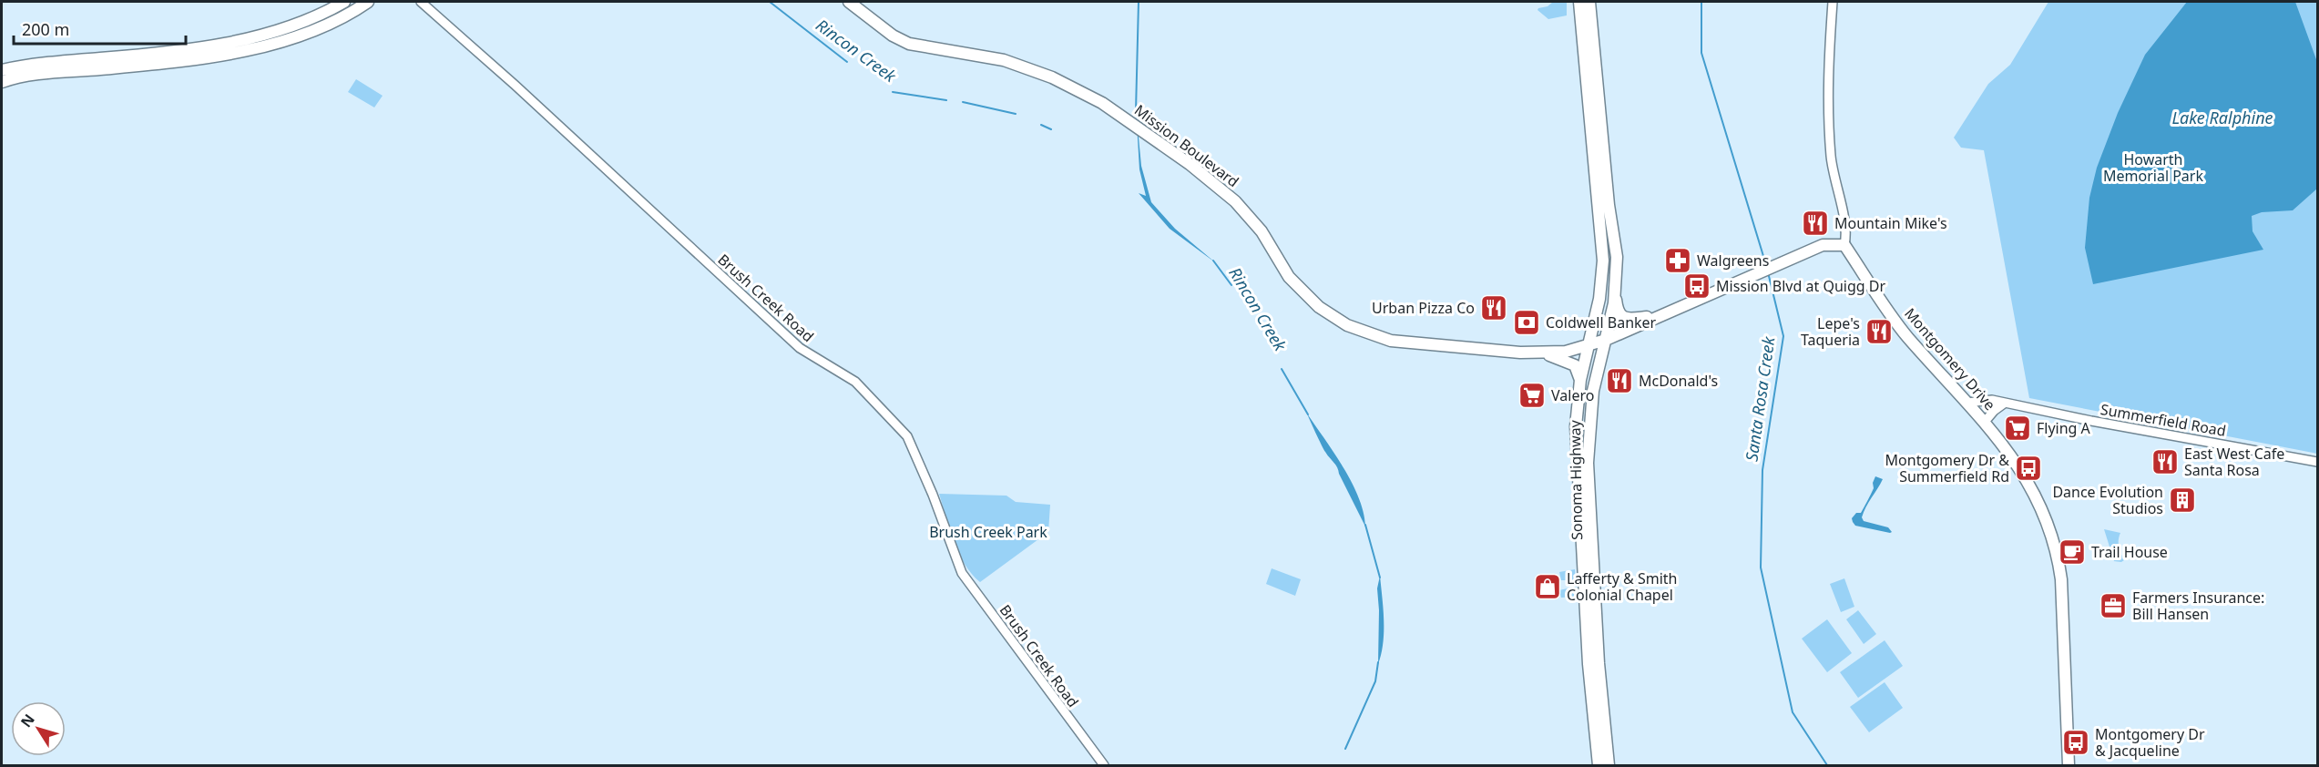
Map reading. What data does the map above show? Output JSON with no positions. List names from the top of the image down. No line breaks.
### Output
{"streets":{"main road":["Mission Boulevard","Montgomery Drive","Sonoma Highway"],"street":["Brush Creek Road","Summerfield Road"]},"crossings":[["Mission Boulevard","Montgomery Drive"],["Mission Boulevard","Sonoma Highway"],["Montgomery Drive","Summerfield Road"]],"water":["Rincon Creek","Lake Ralphine","Santa Rosa Creek"],"parks":["Howarth Memorial Park","Brush Creek Park"],"places":{"restaurant":["Mountain Mike's","Urban Pizza Co","Lepe's Taqueria","McDonald's","East West Cafe Santa Rosa"],"pharmacy":["Walgreens"],"bus stop":["Mission Blvd at Quigg Dr","Montgomery Dr & Summerfield Rd","Montgomery Dr & Jacqueline"],"bank":["Coldwell Banker"],"supermarket":["Valero","Flying A"],"building":["Dance Evolution Studios"],"cafe":["Trail House"],"shop":["Lafferty & Smith Colonial Chapel"],"office":["Farmers Insurance: Bill Hansen"]},"scale_bar":"200 m","north":"top left"}
